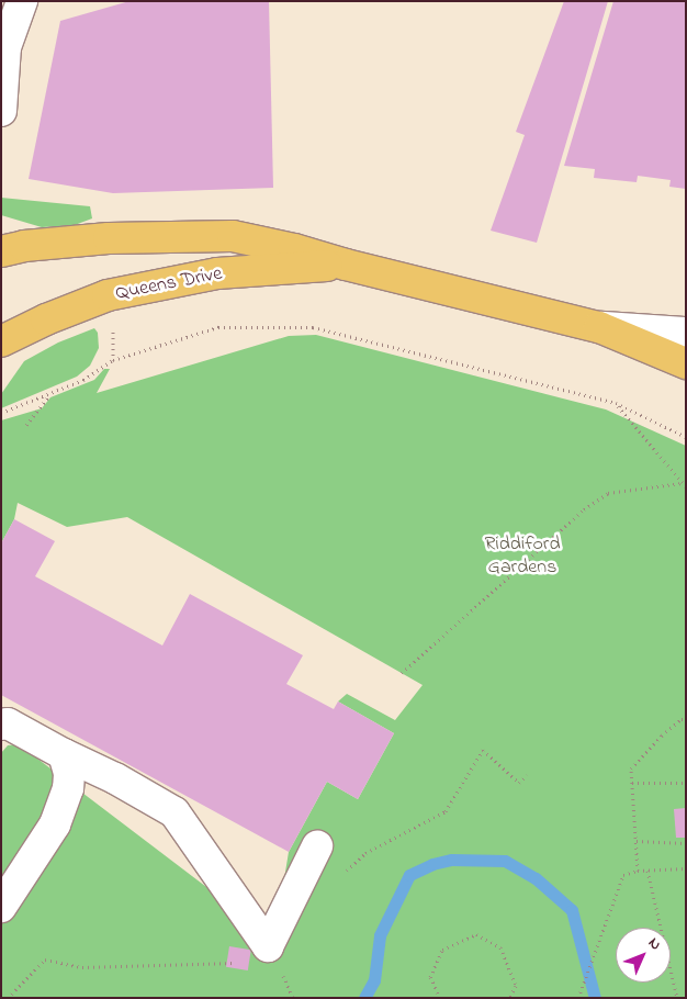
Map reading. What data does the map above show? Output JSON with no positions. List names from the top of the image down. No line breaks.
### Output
{"streets":{"main road":["Queens Drive"]},"parks":["Riddiford Gardens"],"north":"top right"}
